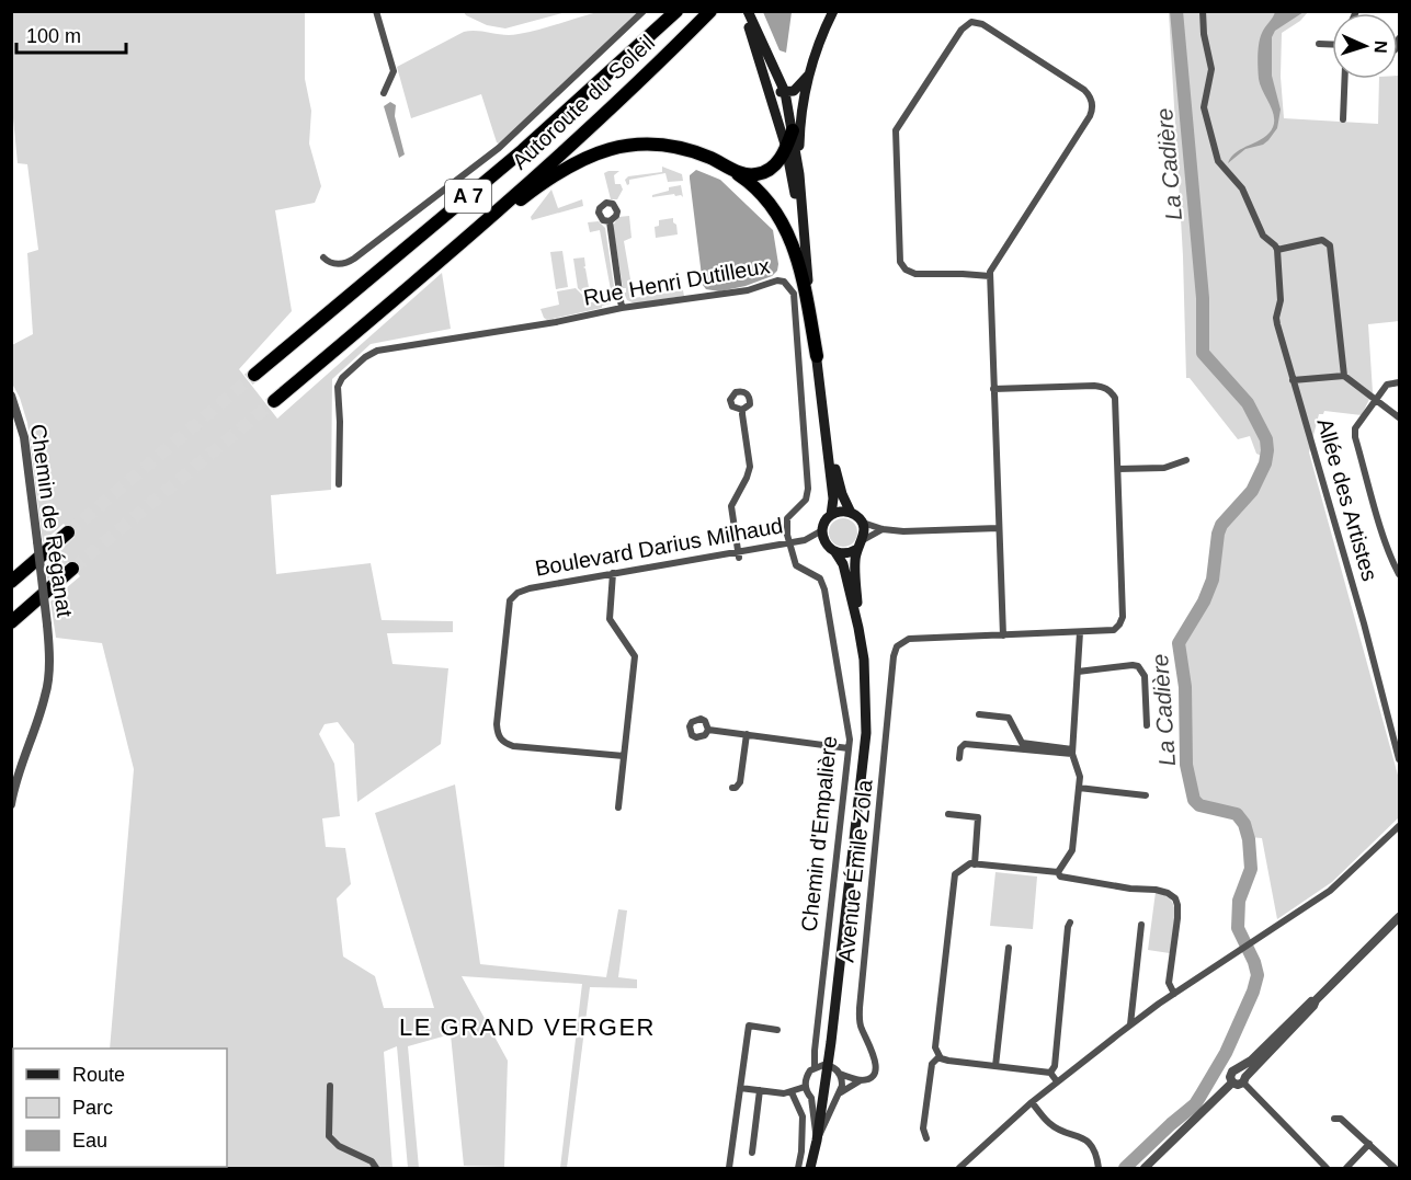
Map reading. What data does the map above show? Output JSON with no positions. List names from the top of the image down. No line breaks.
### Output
{"streets":{"highway":["Autoroute du Soleil","A 7"],"street":["Rue Henri Dutilleux","Allée des Artistes","Chemin de Réganat","Boulevard Darius Milhaud","Chemin d'Empalière","Avenue Émile Zola"]},"crossings":[["Rue Henri Dutilleux","Boulevard Darius Milhaud"],["Rue Henri Dutilleux","Chemin d'Empalière"],["Boulevard Darius Milhaud","Chemin d'Empalière"]],"districts":["LE GRAND VERGER"],"water":["La Cadière"],"legend":["Route","Parc","Eau"],"scale_bar":"100 m","north":"right"}
